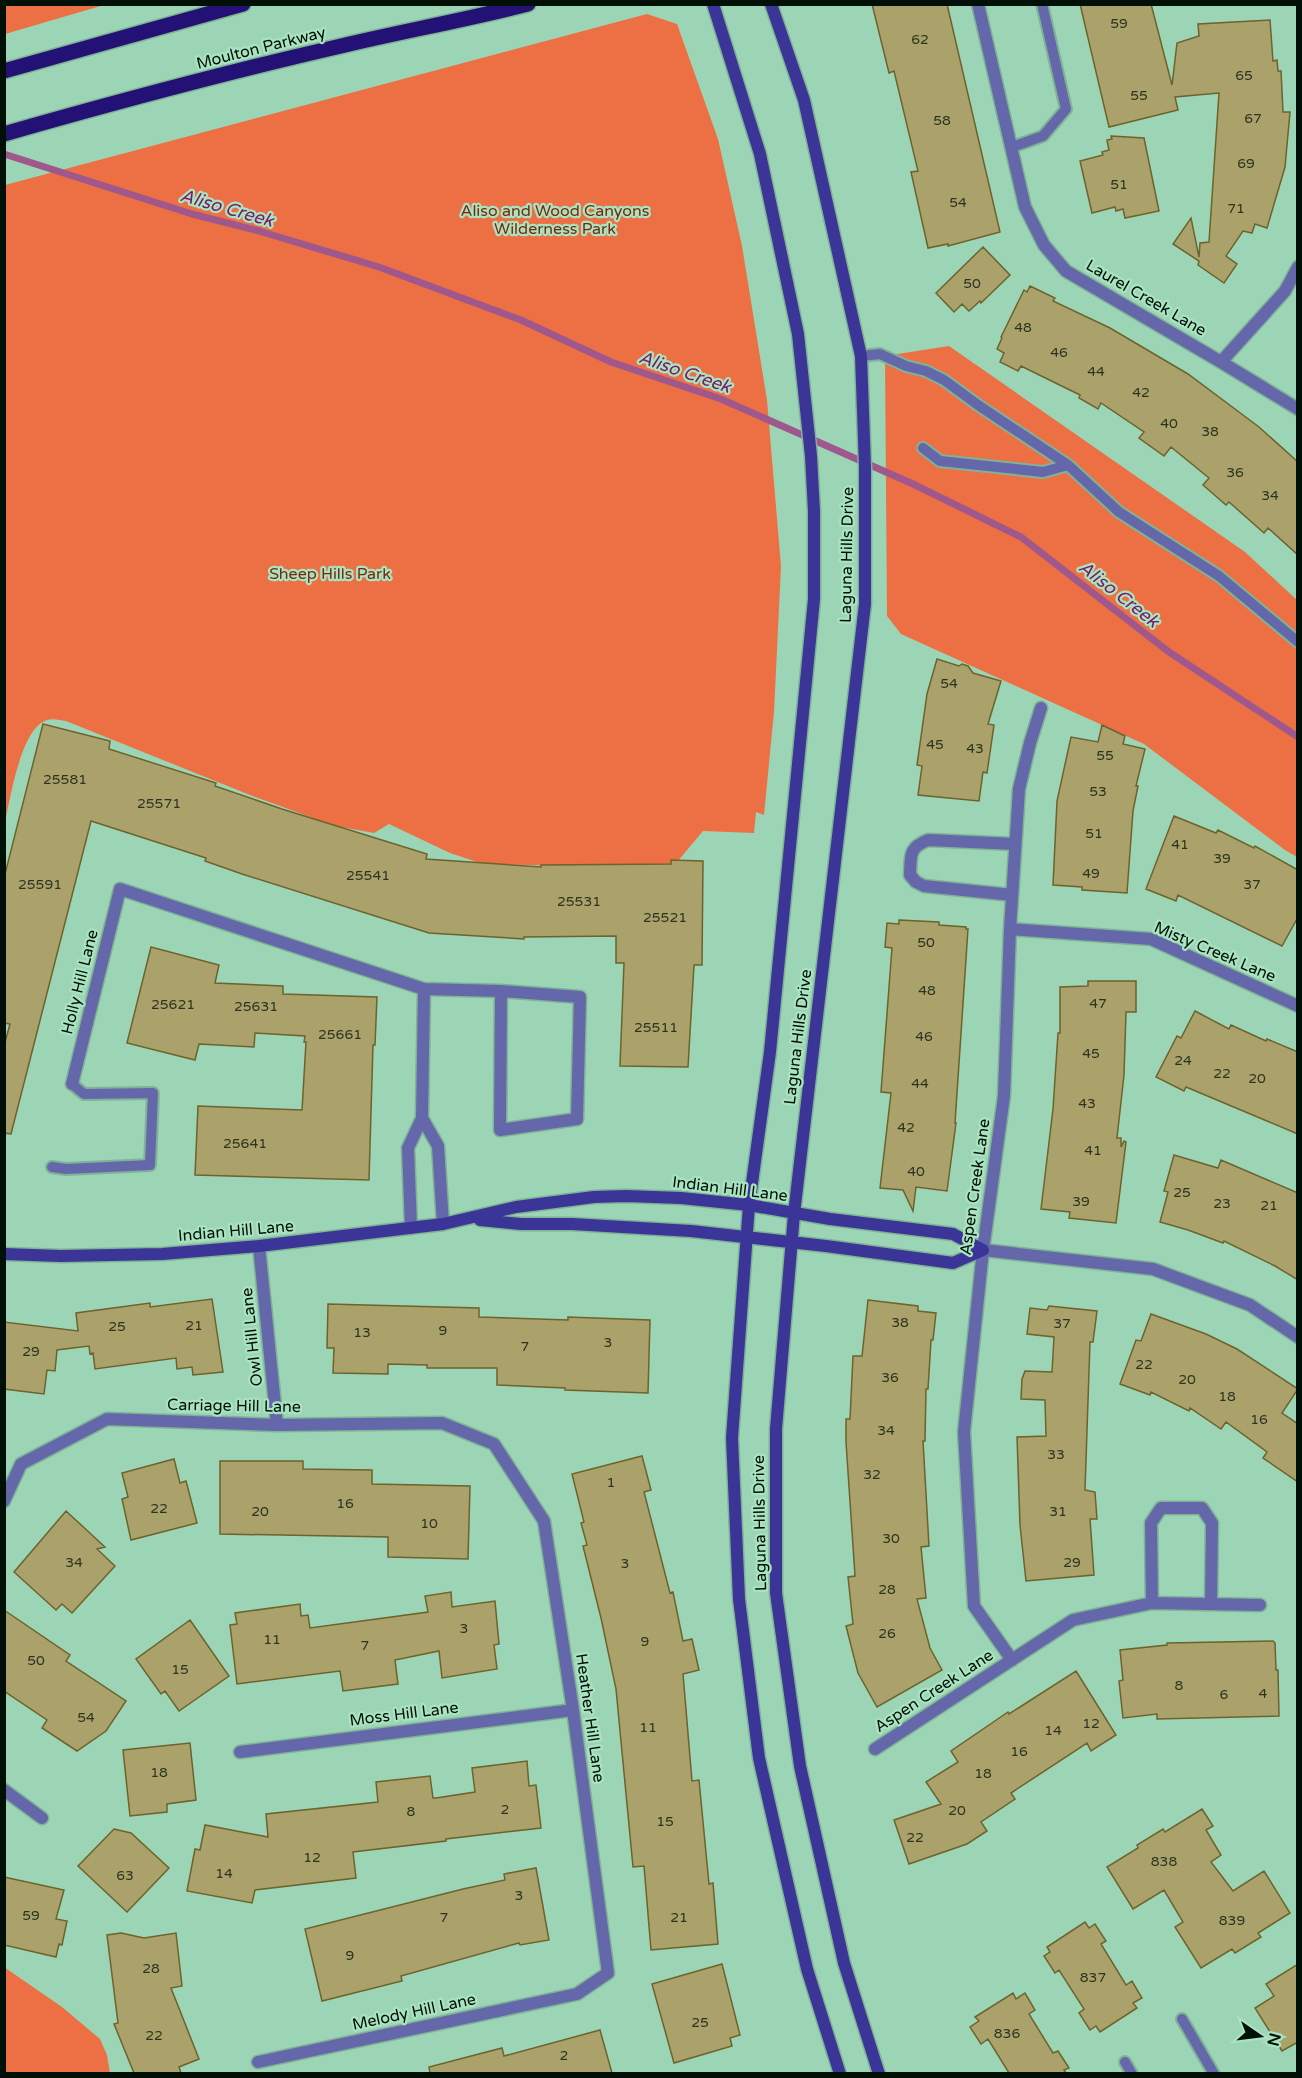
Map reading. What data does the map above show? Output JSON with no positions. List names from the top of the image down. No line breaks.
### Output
{"streets":{"main road":["Moulton Parkway","Laguna Hills Drive","Indian Hill Lane"],"street":["Laurel Creek Lane","Misty Creek Lane","Holly Hill Lane","Aspen Creek Lane","Owl Hill Lane","Carriage Hill Lane","Moss Hill Lane","Heather Hill Lane","Melody Hill Lane"]},"crossings":[["Laguna Hills Drive","Indian Hill Lane"],["Misty Creek Lane","Aspen Creek Lane"],["Aspen Creek Lane","Indian Hill Lane"],["Indian Hill Lane","Owl Hill Lane"],["Owl Hill Lane","Carriage Hill Lane"],["Carriage Hill Lane","Heather Hill Lane"],["Moss Hill Lane","Heather Hill Lane"],["Heather Hill Lane","Melody Hill Lane"]],"water":["Aliso Creek"],"parks":["Aliso and Wood Canyons Wilderness Park","Sheep Hills Park"],"house_numbers":["59","62","65","55","67","58","69","51","54","71","50","48","46","44","42","40","38","36","34","54","45","43","55","25581","53","25571","51","41","39","49","25541","25591","37","25531","25521","50","48","47","25621","25631","25511","25661","46","45","24","22","20","44","43","42","25641","41","40","25","39","23","21","38","37","21","25","9","13","3","7","29","22","36","20","18","16","34","33","32","1","16","22","20","31","10","30","34","29","3","28","3","26","11","9","7","50","15","8","4","6","54","12","11","14","16","18","18","2","20","8","15","22","12","838","14","63","3","59","7","21","839","9","28","837","25","836","22","2"],"north":"right"}
